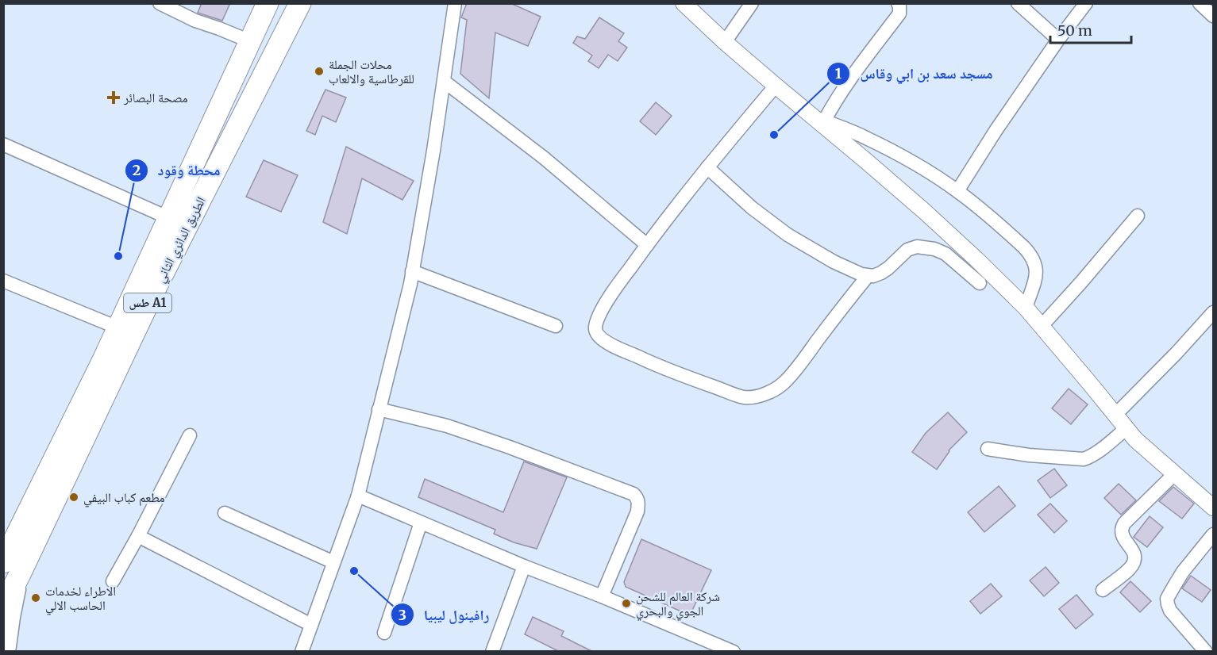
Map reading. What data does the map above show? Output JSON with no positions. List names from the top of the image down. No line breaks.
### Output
{"streets":{"highway":["الطريق الدائري الثاني","طس A1"]},"places":{"other":["محلات الجملة للقرطاسية والالعاب","مسجد سعد بن ابي وقاس","محطة وقود","مطعم كباب البيفي","رافينول ليبيا","الاطراء لخدمات الحاسب الالي","شركة العالم للشحن الجوي والبحري"],"health":["مصحة البصائر"]},"scale_bar":"50 m"}
